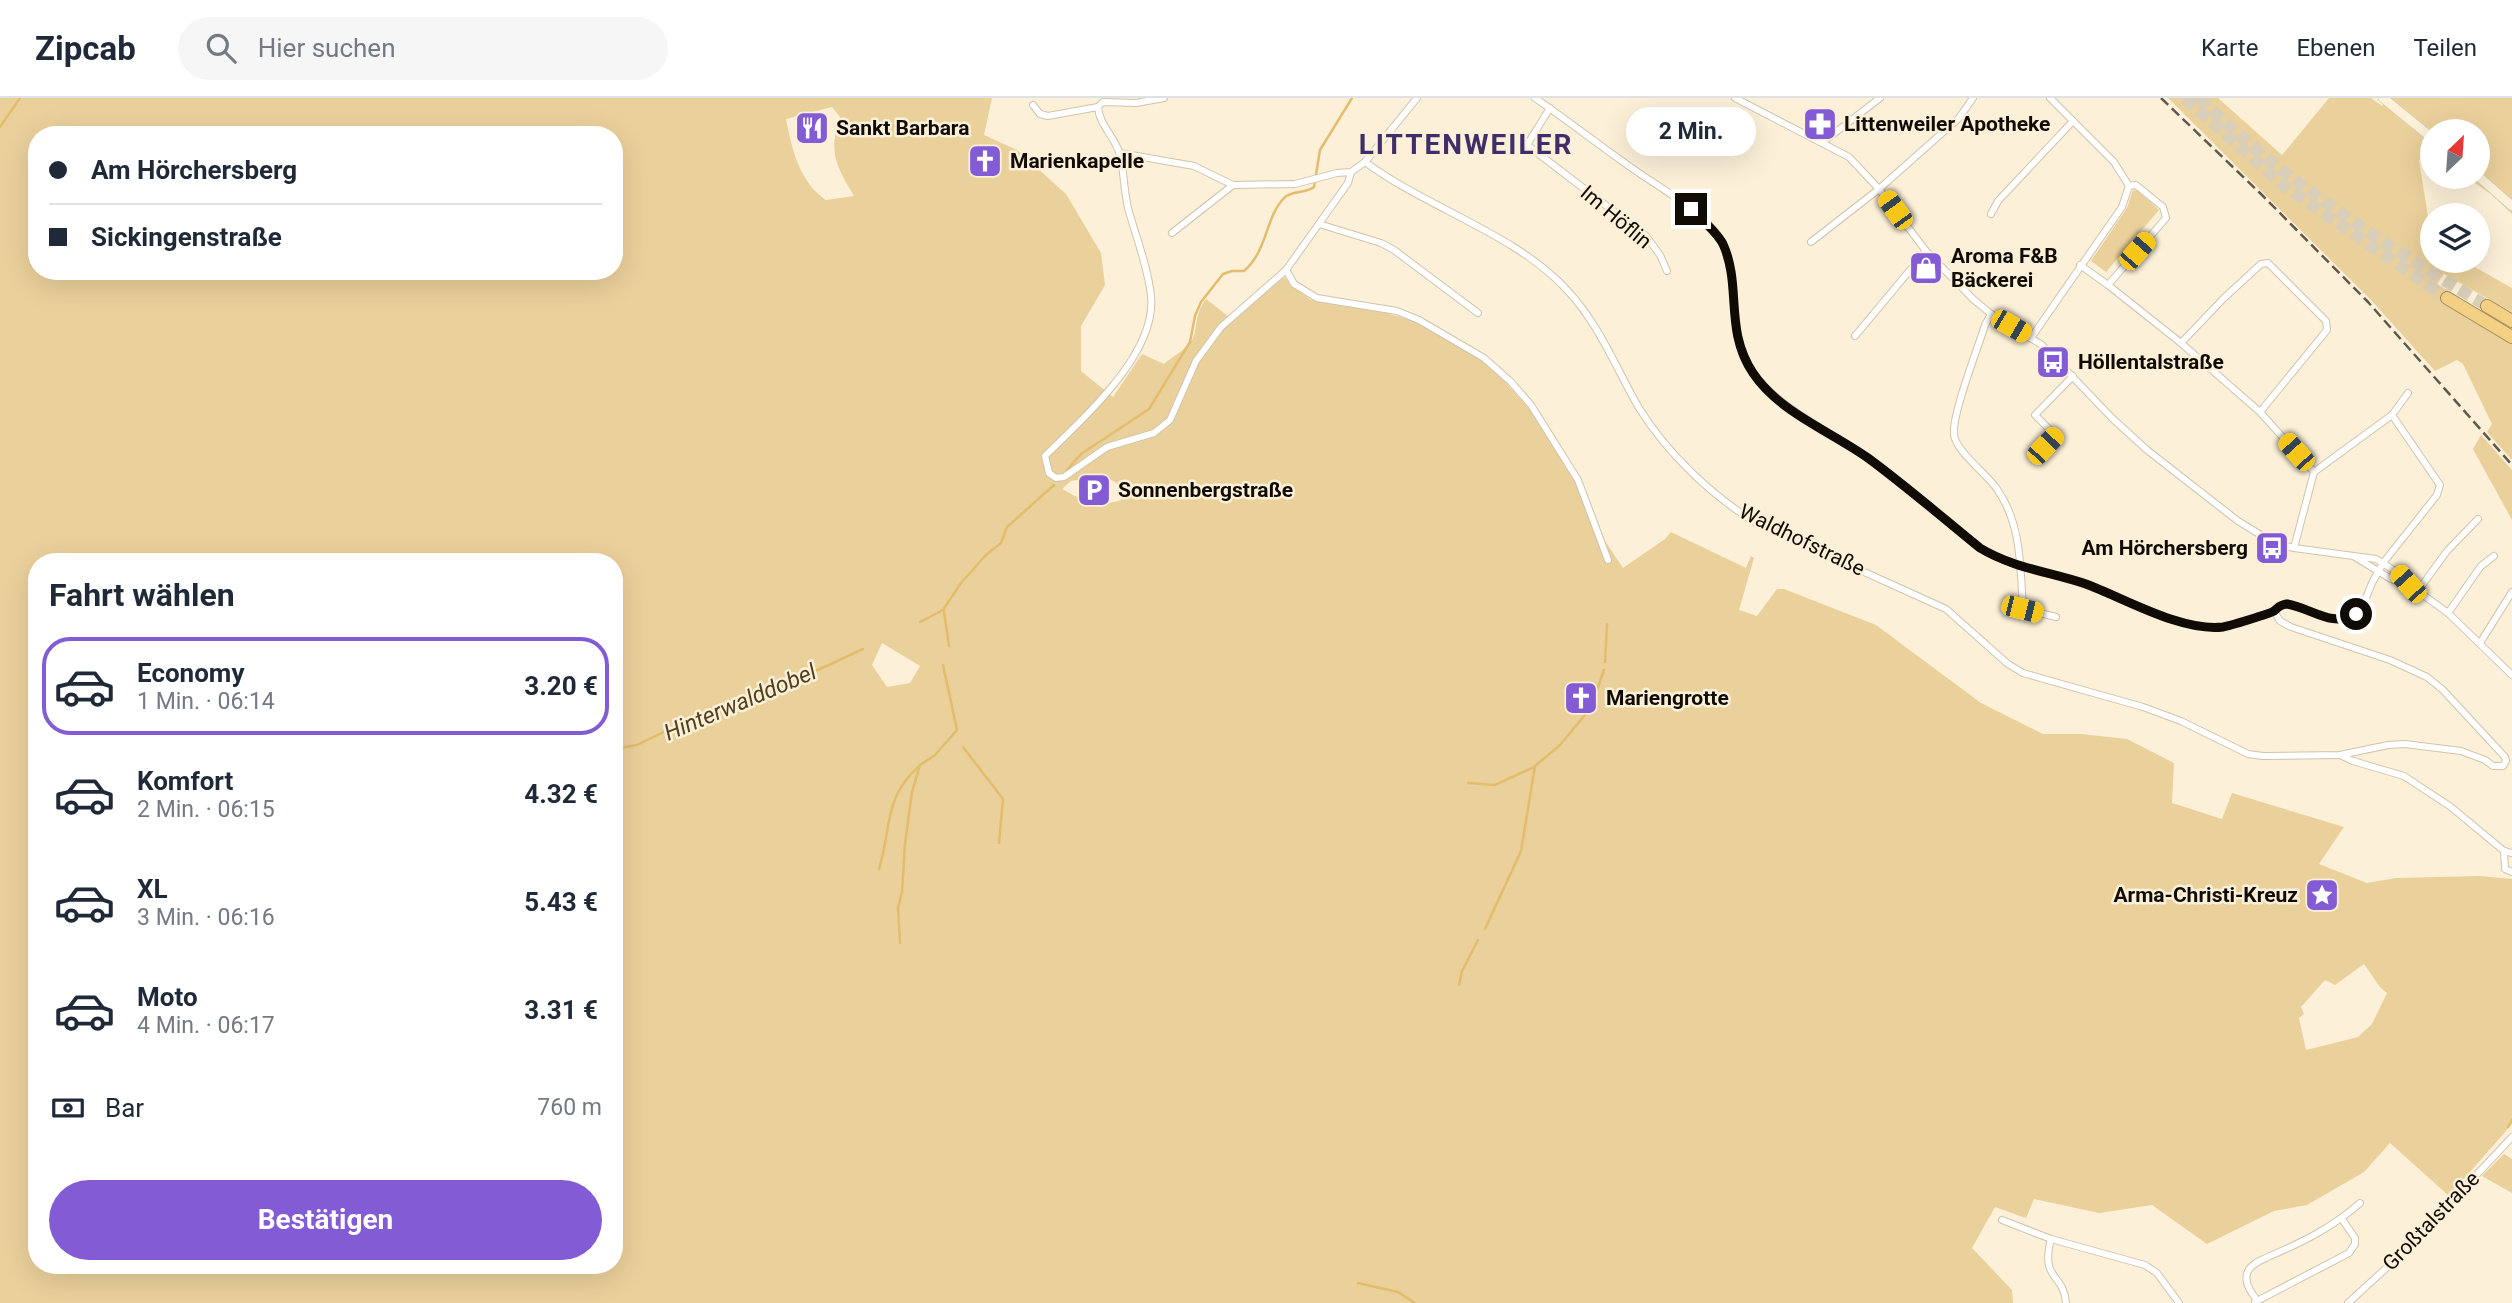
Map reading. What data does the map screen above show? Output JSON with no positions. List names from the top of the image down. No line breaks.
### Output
{"streets":{"street":["Im Höflin","Waldhofstraße","Großtalstraße"]},"districts":["LITTENWEILER"],"water":["Hinterwalddobel"],"places":{"pharmacy":["Littenweiler Apotheke"],"restaurant":["Sankt Barbara"],"church":["Marienkapelle","Mariengrotte"],"shop":["Aroma F&B Bäckerei"],"bus stop":["Höllentalstraße","Am Hörchersberg"],"parking":["Sonnenbergstraße"],"place":["Arma-Christi-Kreuz"]},"north":"top right","page":{"header":"Zipcab","search":"Hier suchen","nav":["Karte","Ebenen","Teilen"],"bubble":"2 Min.","banner":["Am Hörchersberg","Sickingenstraße"],"heading":"Fahrt wählen","list":[{"name":"Economy","note":"1 Min. · 06:14","value":"3.20 €"},{"name":"Komfort","note":"2 Min. · 06:15","value":"4.32 €"},{"name":"XL","note":"3 Min. · 06:16","value":"5.43 €"},{"name":"Moto","note":"4 Min. · 06:17","value":"3.31 €"}],"pay":["Bar","760 m"],"buttons":"Bestätigen"}}
